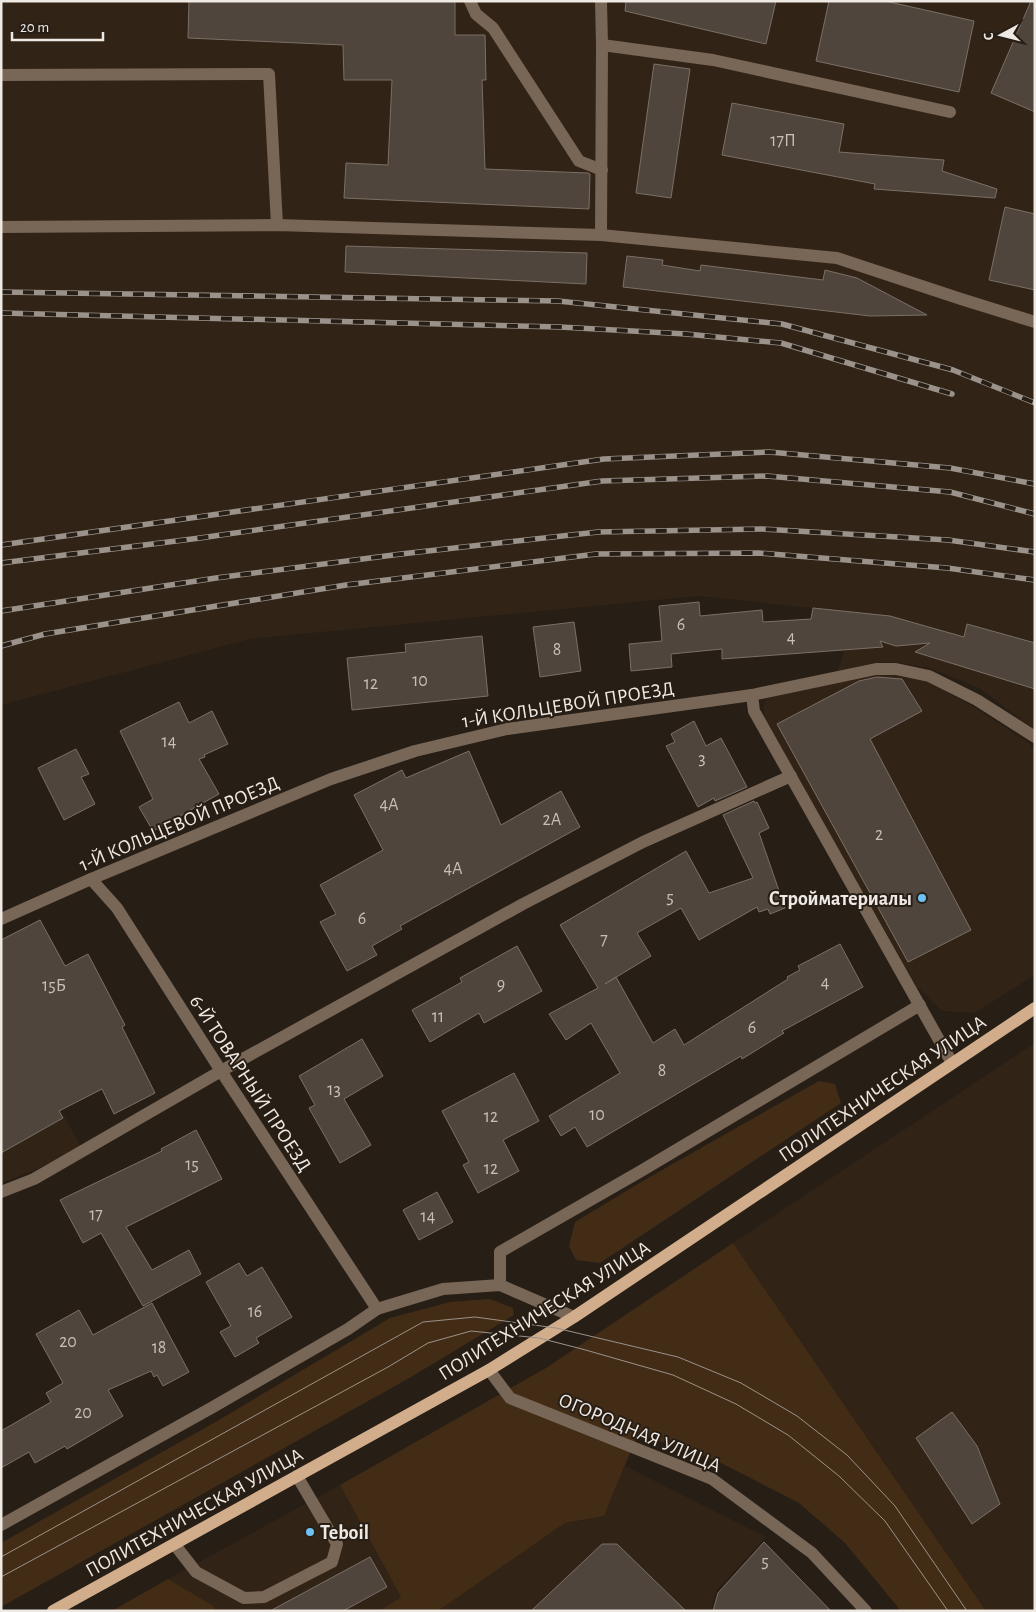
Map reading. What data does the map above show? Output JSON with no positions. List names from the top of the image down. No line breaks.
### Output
{"streets":{"main road":["ПОЛИТЕХНИЧЕСКАЯ УЛИЦА"],"street":["1-Й КОЛЬЦЕВОЙ ПРОЕЗД","6-Й ТОВАРНЫЙ ПРОЕЗД","ОГОРОДНАЯ УЛИЦА"]},"crossings":[["1-Й КОЛЬЦЕВОЙ ПРОЕЗД","6-Й ТОВАРНЫЙ ПРОЕЗД"],["ПОЛИТЕХНИЧЕСКАЯ УЛИЦА","ОГОРОДНАЯ УЛИЦА"]],"places":["Стройматериалы","Teboil"],"house_numbers":["17П","6","4","8","10","12","14","3","4А","2А","2","4А","5","6","7","4","9","15Б","11","6","8","13","10","12","15","12","17","14","16","20","18","20","5"],"scale_bar":"20 m","north":"left"}
